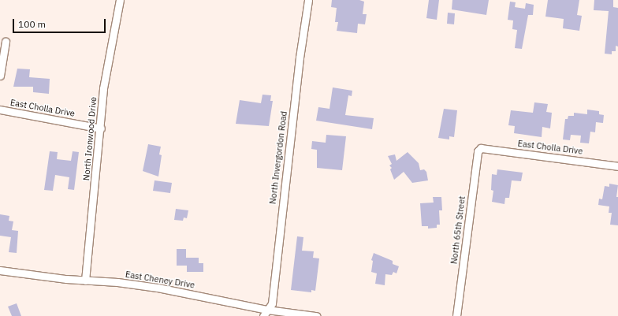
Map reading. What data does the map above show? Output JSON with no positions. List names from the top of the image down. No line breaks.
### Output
{"streets":{"street":["East Cholla Drive","North Ironwood Drive","North Invergordon Road","North 65th Street","East Cheney Drive"]},"crossings":[["East Cholla Drive","North Ironwood Drive"],["East Cholla Drive","North 65th Street"],["North Ironwood Drive","East Cheney Drive"],["North Invergordon Road","East Cheney Drive"]],"scale_bar":"100 m"}
